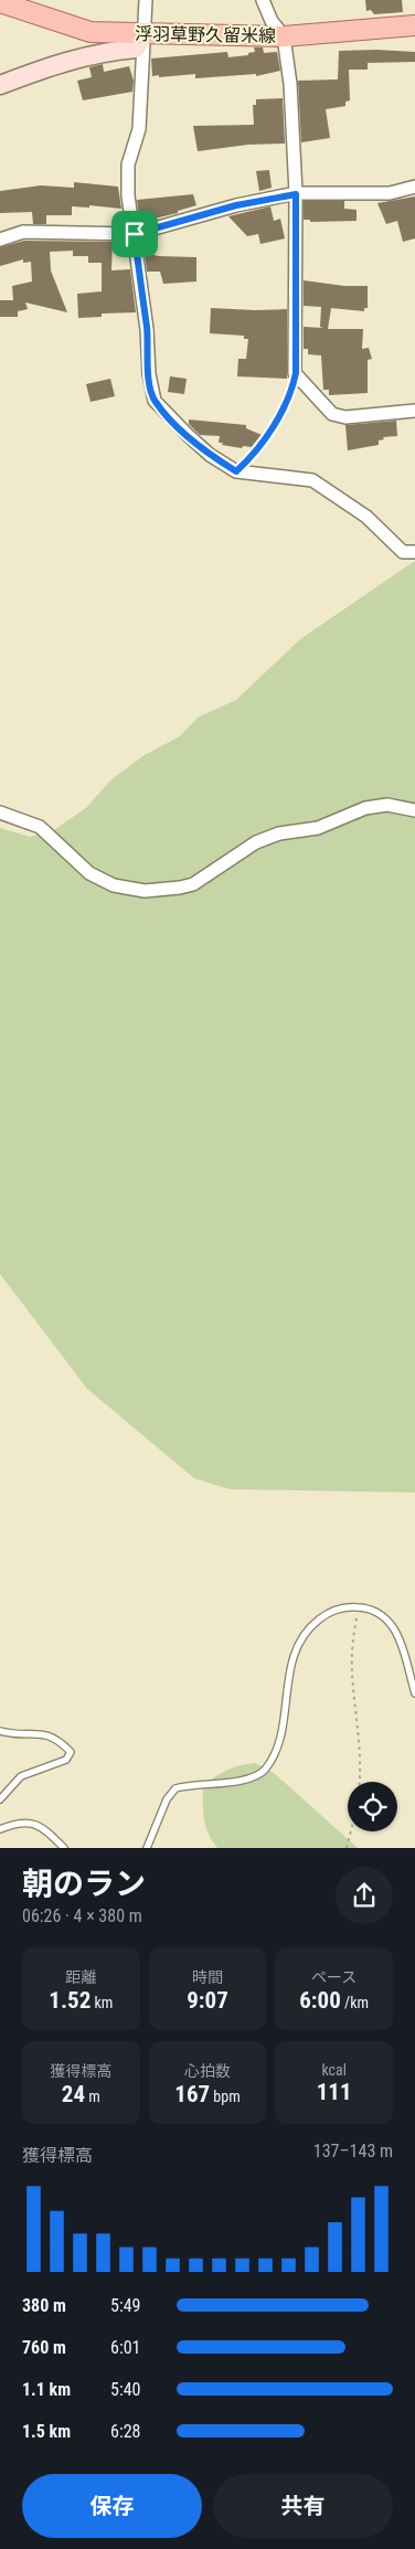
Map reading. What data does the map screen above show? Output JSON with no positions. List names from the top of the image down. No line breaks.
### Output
{"streets":{"main road":["浮羽草野久留米線"]},"page":{"heading":["朝のラン","06:26 · 4 × 380 m"],"stats":[["距離","1.52 km"],["時間","9:07"],["ペース","6:00 /km"],["獲得標高","24 m"],["心拍数","167 bpm"],["kcal","111"]],"chart":["獲得標高","137–143 m"],"list":[{"name":"380 m","note":"5:49"},{"name":"760 m","note":"6:01"},{"name":"1.1 km","note":"5:40"},{"name":"1.5 km","note":"6:28"}],"buttons":["保存","共有"]}}
